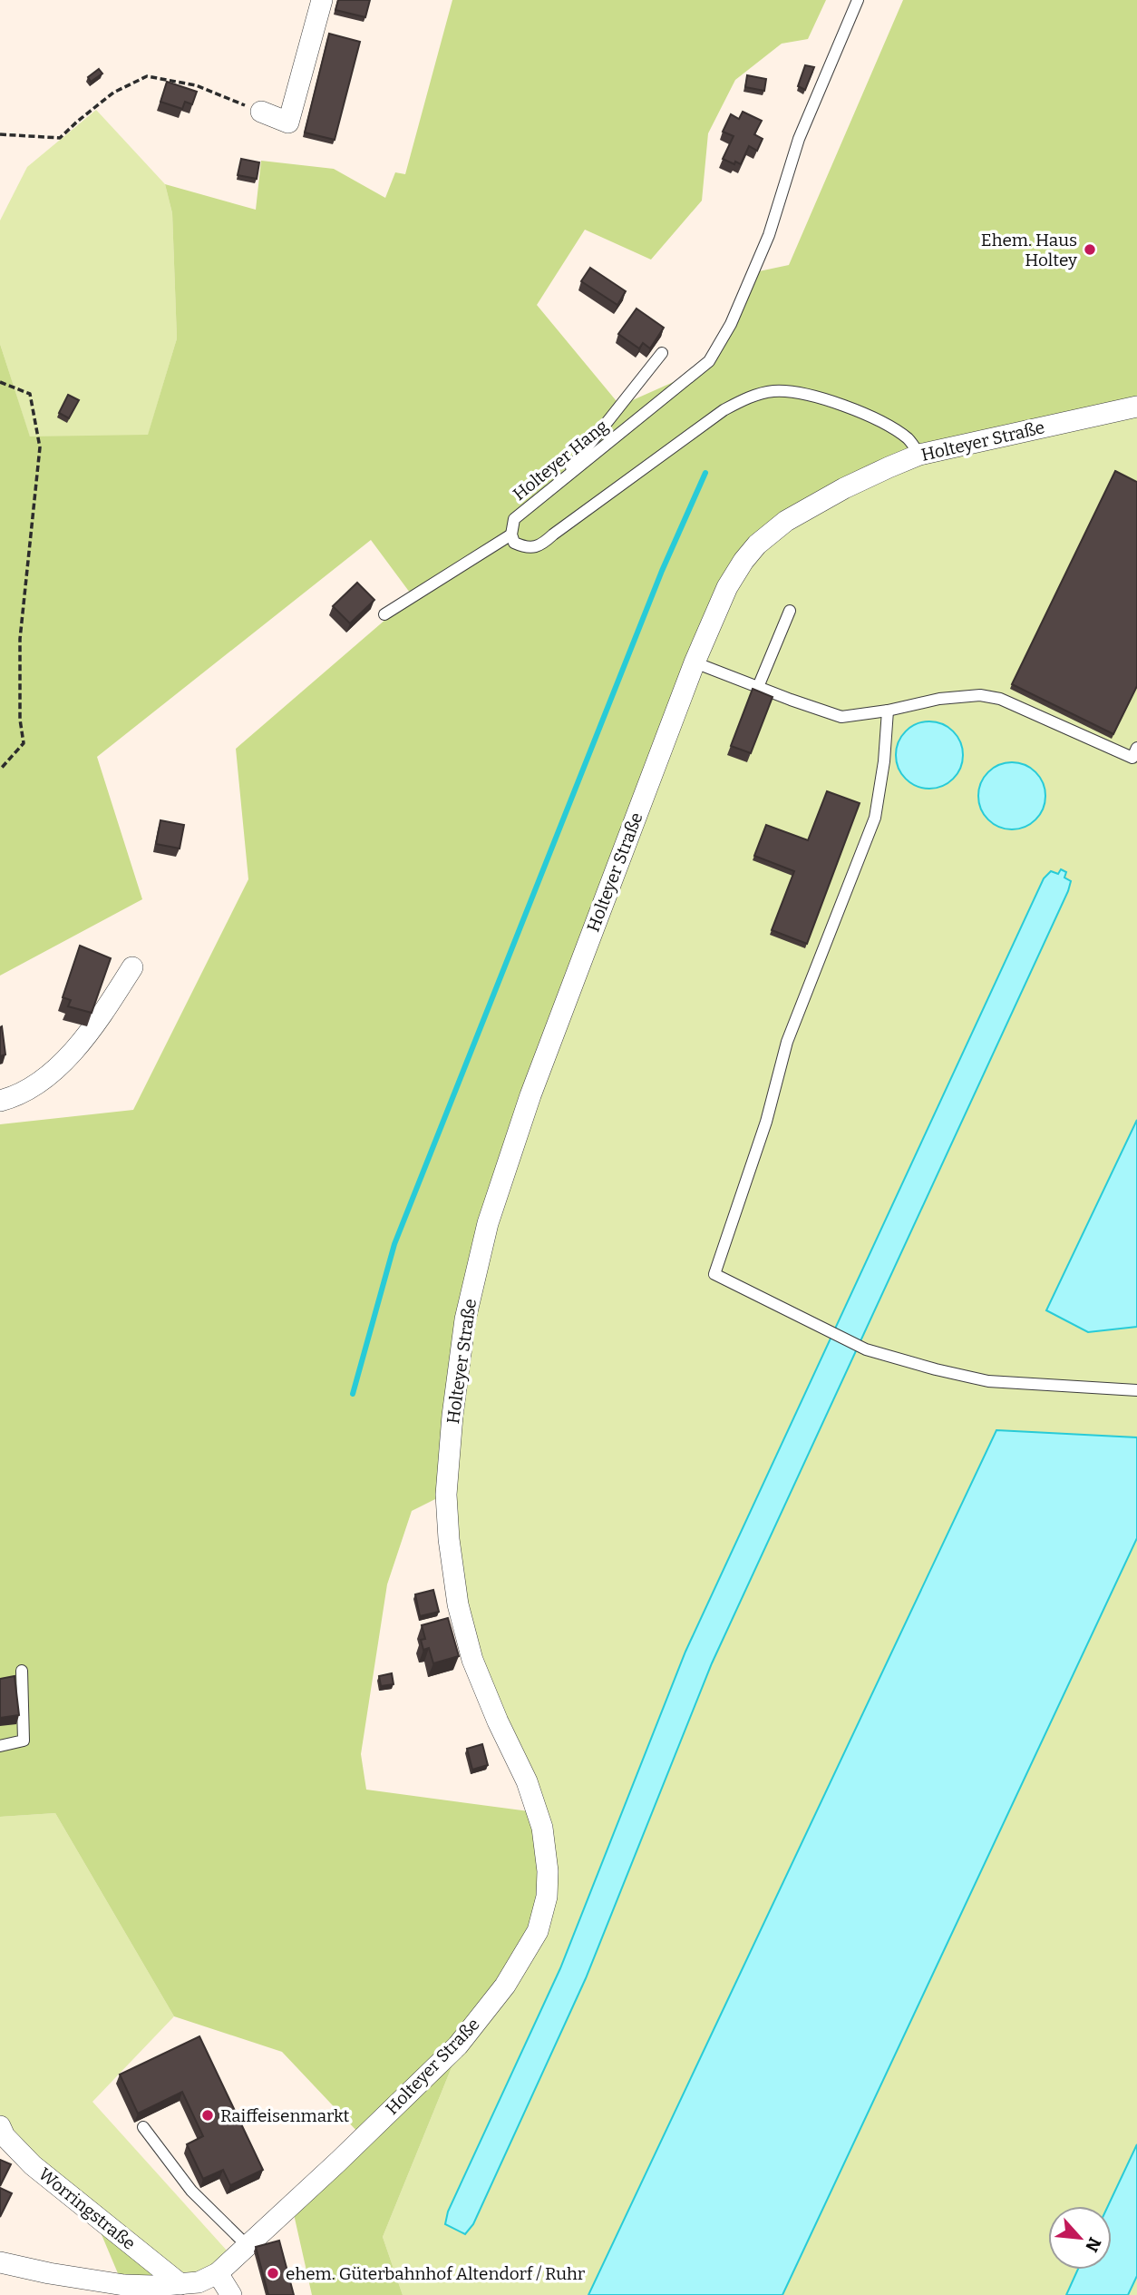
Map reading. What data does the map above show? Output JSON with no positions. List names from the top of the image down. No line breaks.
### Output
{"streets":{"street":["Holteyer Straße","Worringstraße"],"lane":["Holteyer Hang"]},"crossings":[["Holteyer Straße","Worringstraße"]],"places":["Ehem. Haus Holtey","Raiffeisenmarkt","ehem. Güterbahnhof Altendorf / Ruhr"],"north":"bottom right"}
